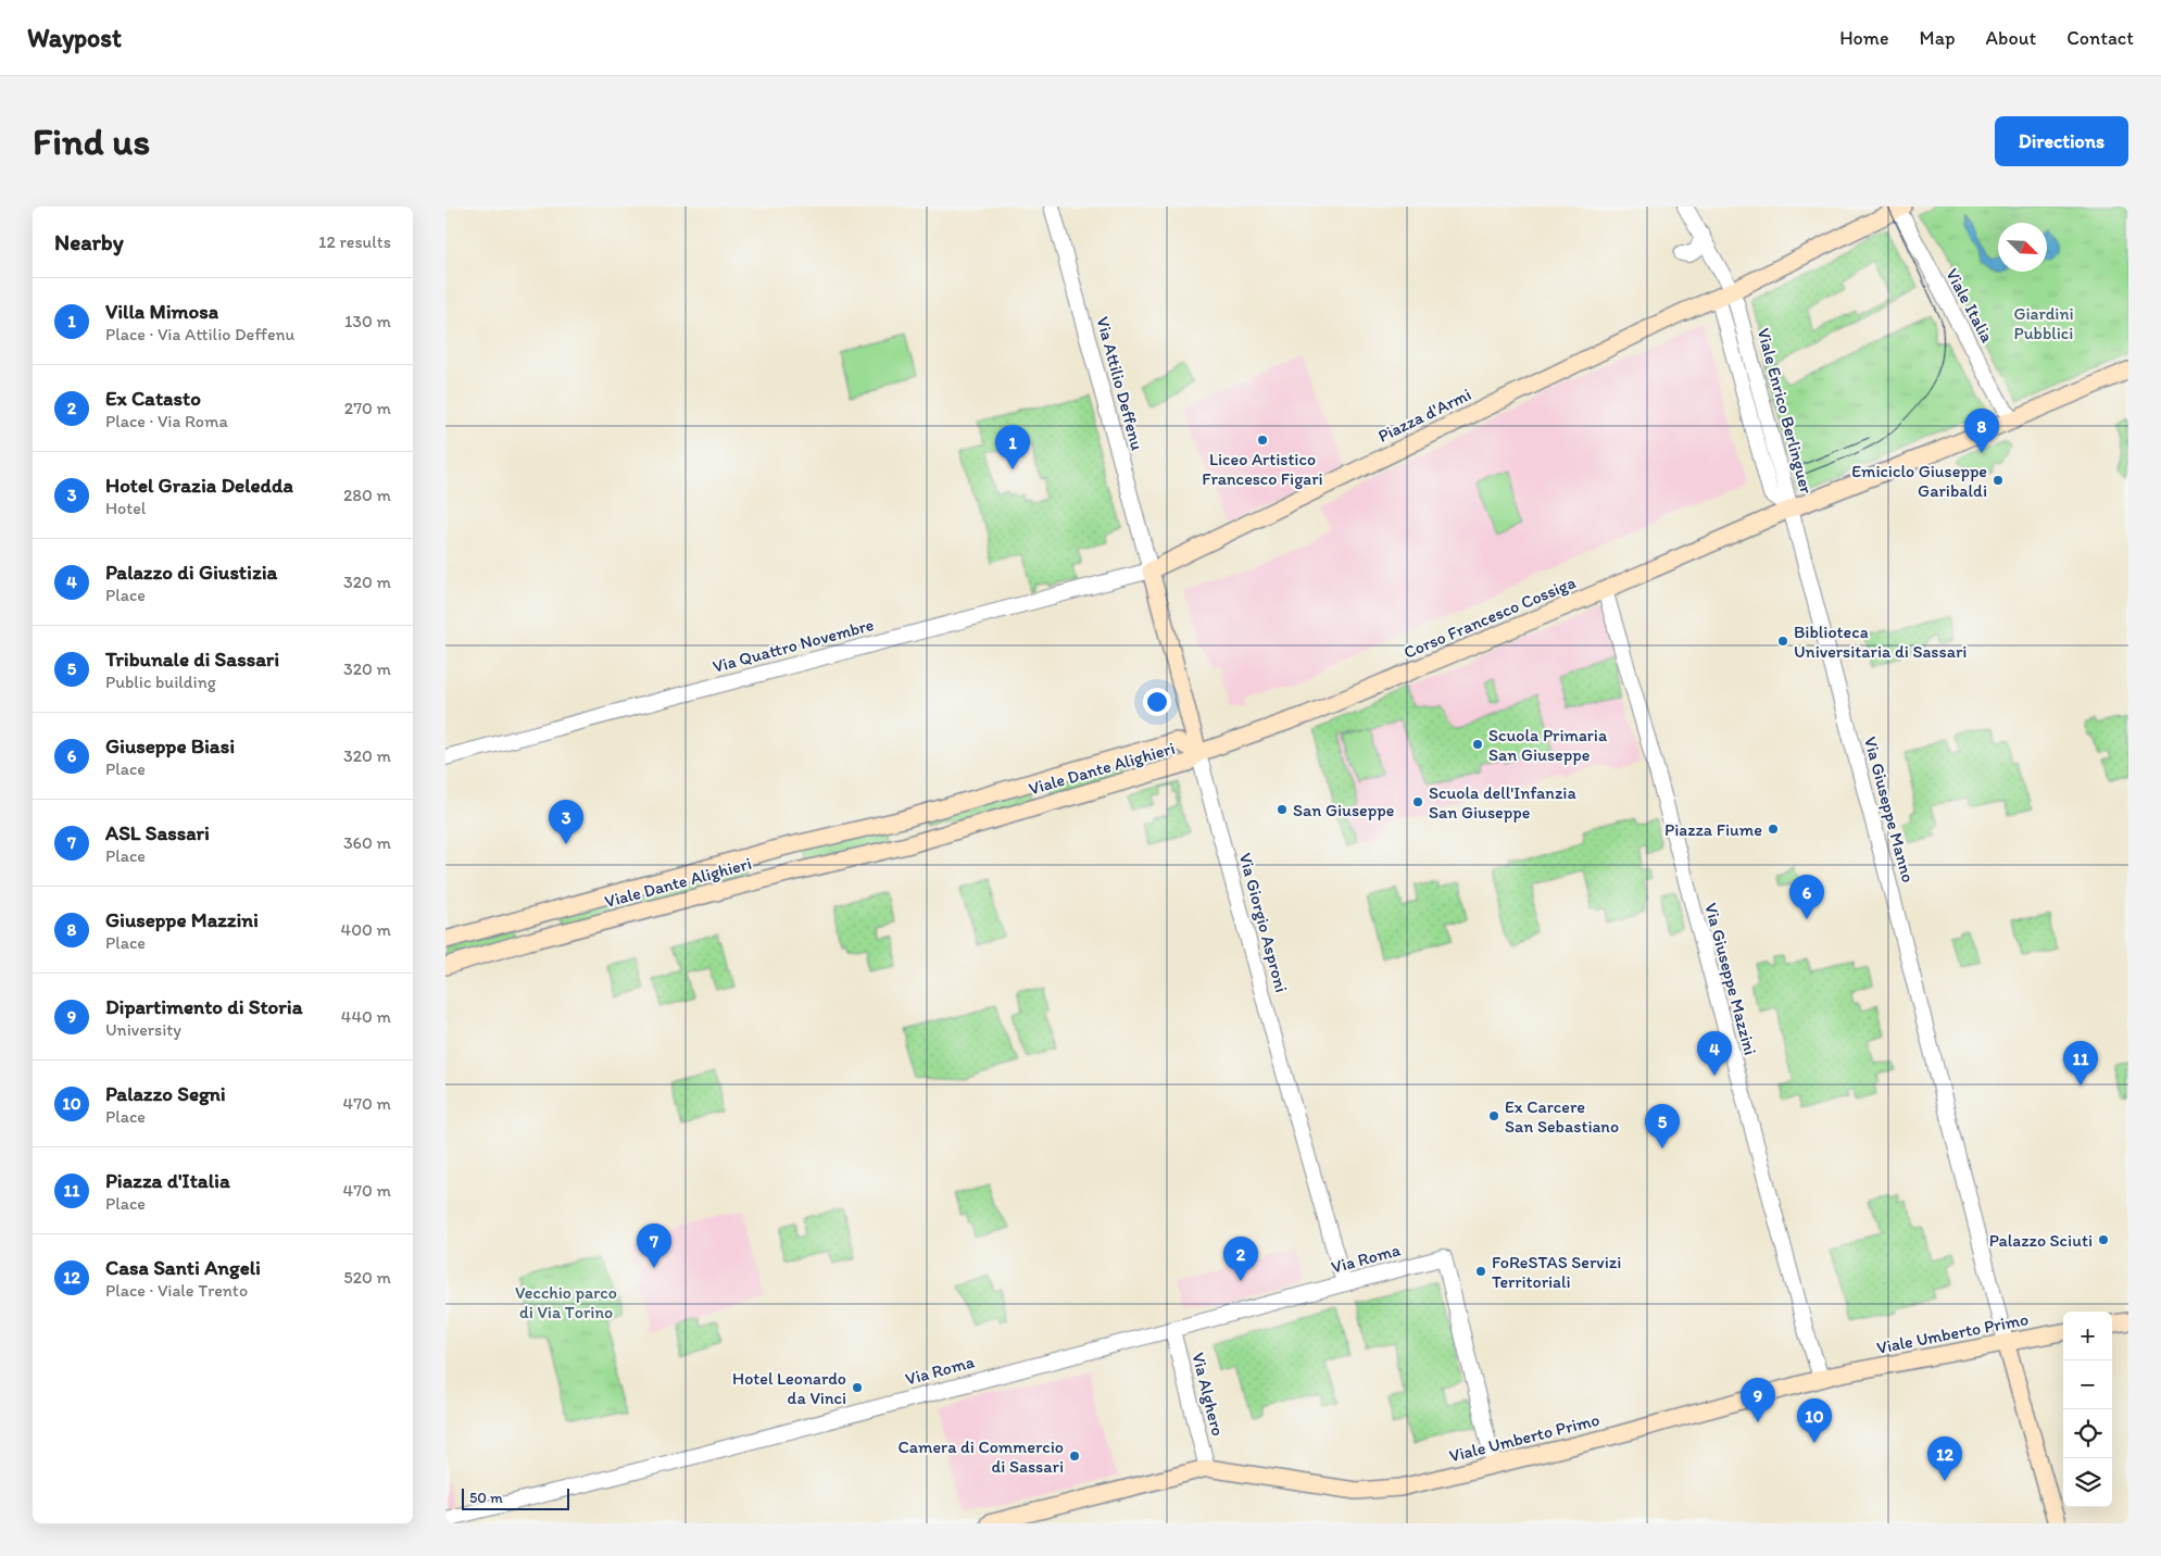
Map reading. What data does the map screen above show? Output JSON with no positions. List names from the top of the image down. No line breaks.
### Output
{"streets":{"main road":["Piazza d'Armi","Corso Francesco Cossiga","Viale Dante Alighieri","Via Giorgio Asproni","Viale Umberto Primo"],"street":["Viale Italia","Via Attilio Deffenu","Viale Enrico Berlinguer","Via Quattro Novembre","Via Giuseppe Manno","Via Giuseppe Mazzini","Via Roma","Via Alghero"]},"crossings":[["Viale Italia","Piazza d'Armi"],["Viale Italia","Corso Francesco Cossiga"],["Via Attilio Deffenu","Piazza d'Armi"],["Via Attilio Deffenu","Via Quattro Novembre"],["Via Attilio Deffenu","Via Giorgio Asproni"],["Viale Enrico Berlinguer","Piazza d'Armi"],["Viale Enrico Berlinguer","Corso Francesco Cossiga"],["Viale Enrico Berlinguer","Via Giuseppe Manno"],["Piazza d'Armi","Via Quattro Novembre"],["Piazza d'Armi","Via Giorgio Asproni"],["Corso Francesco Cossiga","Viale Dante Alighieri"],["Corso Francesco Cossiga","Via Giuseppe Manno"],["Corso Francesco Cossiga","Via Giorgio Asproni"],["Corso Francesco Cossiga","Via Giuseppe Mazzini"],["Via Quattro Novembre","Via Giorgio Asproni"],["Viale Dante Alighieri","Via Giorgio Asproni"],["Via Giuseppe Manno","Viale Umberto Primo"],["Via Giorgio Asproni","Via Roma"],["Via Giuseppe Mazzini","Viale Umberto Primo"],["Via Roma","Viale Umberto Primo"],["Via Roma","Via Alghero"],["Viale Umberto Primo","Via Alghero"]],"parks":["Giardini Pubblici","Vecchio parco di Via Torino"],"places":["Liceo Artistico Francesco Figari","Emiciclo Giuseppe Garibaldi","Biblioteca Universitaria di Sassari","Scuola Primaria San Giuseppe","Scuola dell'Infanzia San Giuseppe","San Giuseppe","Piazza Fiume","Ex Carcere San Sebastiano","Palazzo Sciuti","FoReSTAS Servizi Territoriali","Hotel Leonardo da Vinci","Camera di Commercio di Sassari"],"scale_bar":"50 m","north":"bottom right","page":{"header":"Waypost","nav":["Home","Map","About","Contact"],"buttons":"Directions","title":"Find us","heading":["Nearby","12 results"],"list":[{"mark":"1","name":"Villa Mimosa","note":"Place · Via Attilio Deffenu","value":"130 m"},{"mark":"2","name":"Ex Catasto","note":"Place · Via Roma","value":"270 m"},{"mark":"3","name":"Hotel Grazia Deledda","note":"Hotel","value":"280 m"},{"mark":"4","name":"Palazzo di Giustizia","note":"Place","value":"320 m"},{"mark":"5","name":"Tribunale di Sassari","note":"Public building","value":"320 m"},{"mark":"6","name":"Giuseppe Biasi","note":"Place","value":"320 m"},{"mark":"7","name":"ASL Sassari","note":"Place","value":"360 m"},{"mark":"8","name":"Giuseppe Mazzini","note":"Place","value":"400 m"},{"mark":"9","name":"Dipartimento di Storia","note":"University","value":"440 m"},{"mark":"10","name":"Palazzo Segni","note":"Place","value":"470 m"},{"mark":"11","name":"Piazza d'Italia","note":"Place","value":"470 m"},{"mark":"12","name":"Casa Santi Angeli","note":"Place · Viale Trento","value":"520 m"}],"pins":["8","1","3","6","4","11","5","7","2","9","10","12"],"map_buttons":["+","−"],"scale":"50 m"}}
